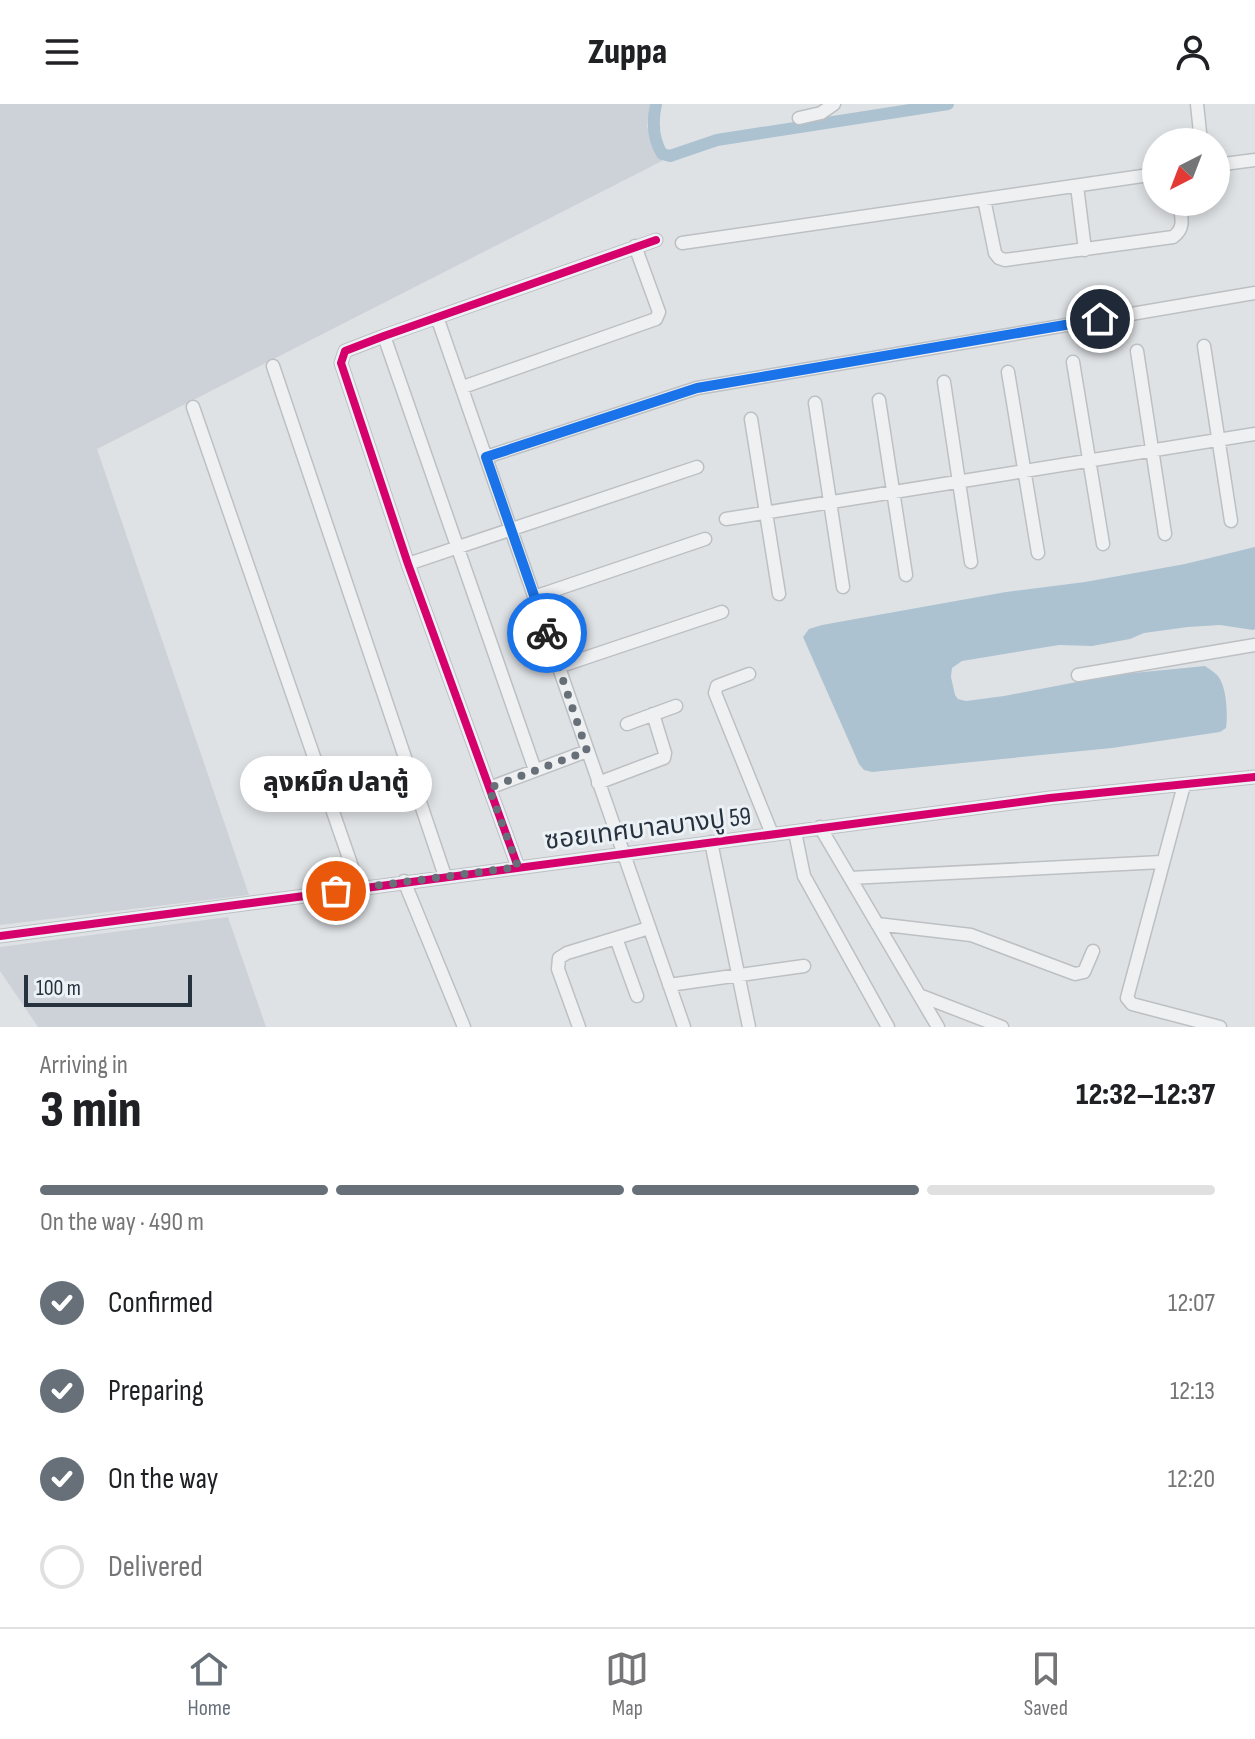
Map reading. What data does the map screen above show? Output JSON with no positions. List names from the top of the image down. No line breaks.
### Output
{"streets":{"street":["ซอยเทศบาลบางปู 59"]},"places":["ลุงหมึก ปลาตู้"],"scale_bar":"100 m","north":"bottom left","page":{"header":"Zuppa","bubble":"ลุงหมึก ปลาตู้","scale":"100 m","heading":["3 min","Arriving in","12:32–12:37"],"bar":"On the way · 490 m","list":[["Confirmed","12:07"],["Preparing","12:13"],["On the way","12:20"],"Delivered"],"tabs":["Home","Map","Saved"]}}
